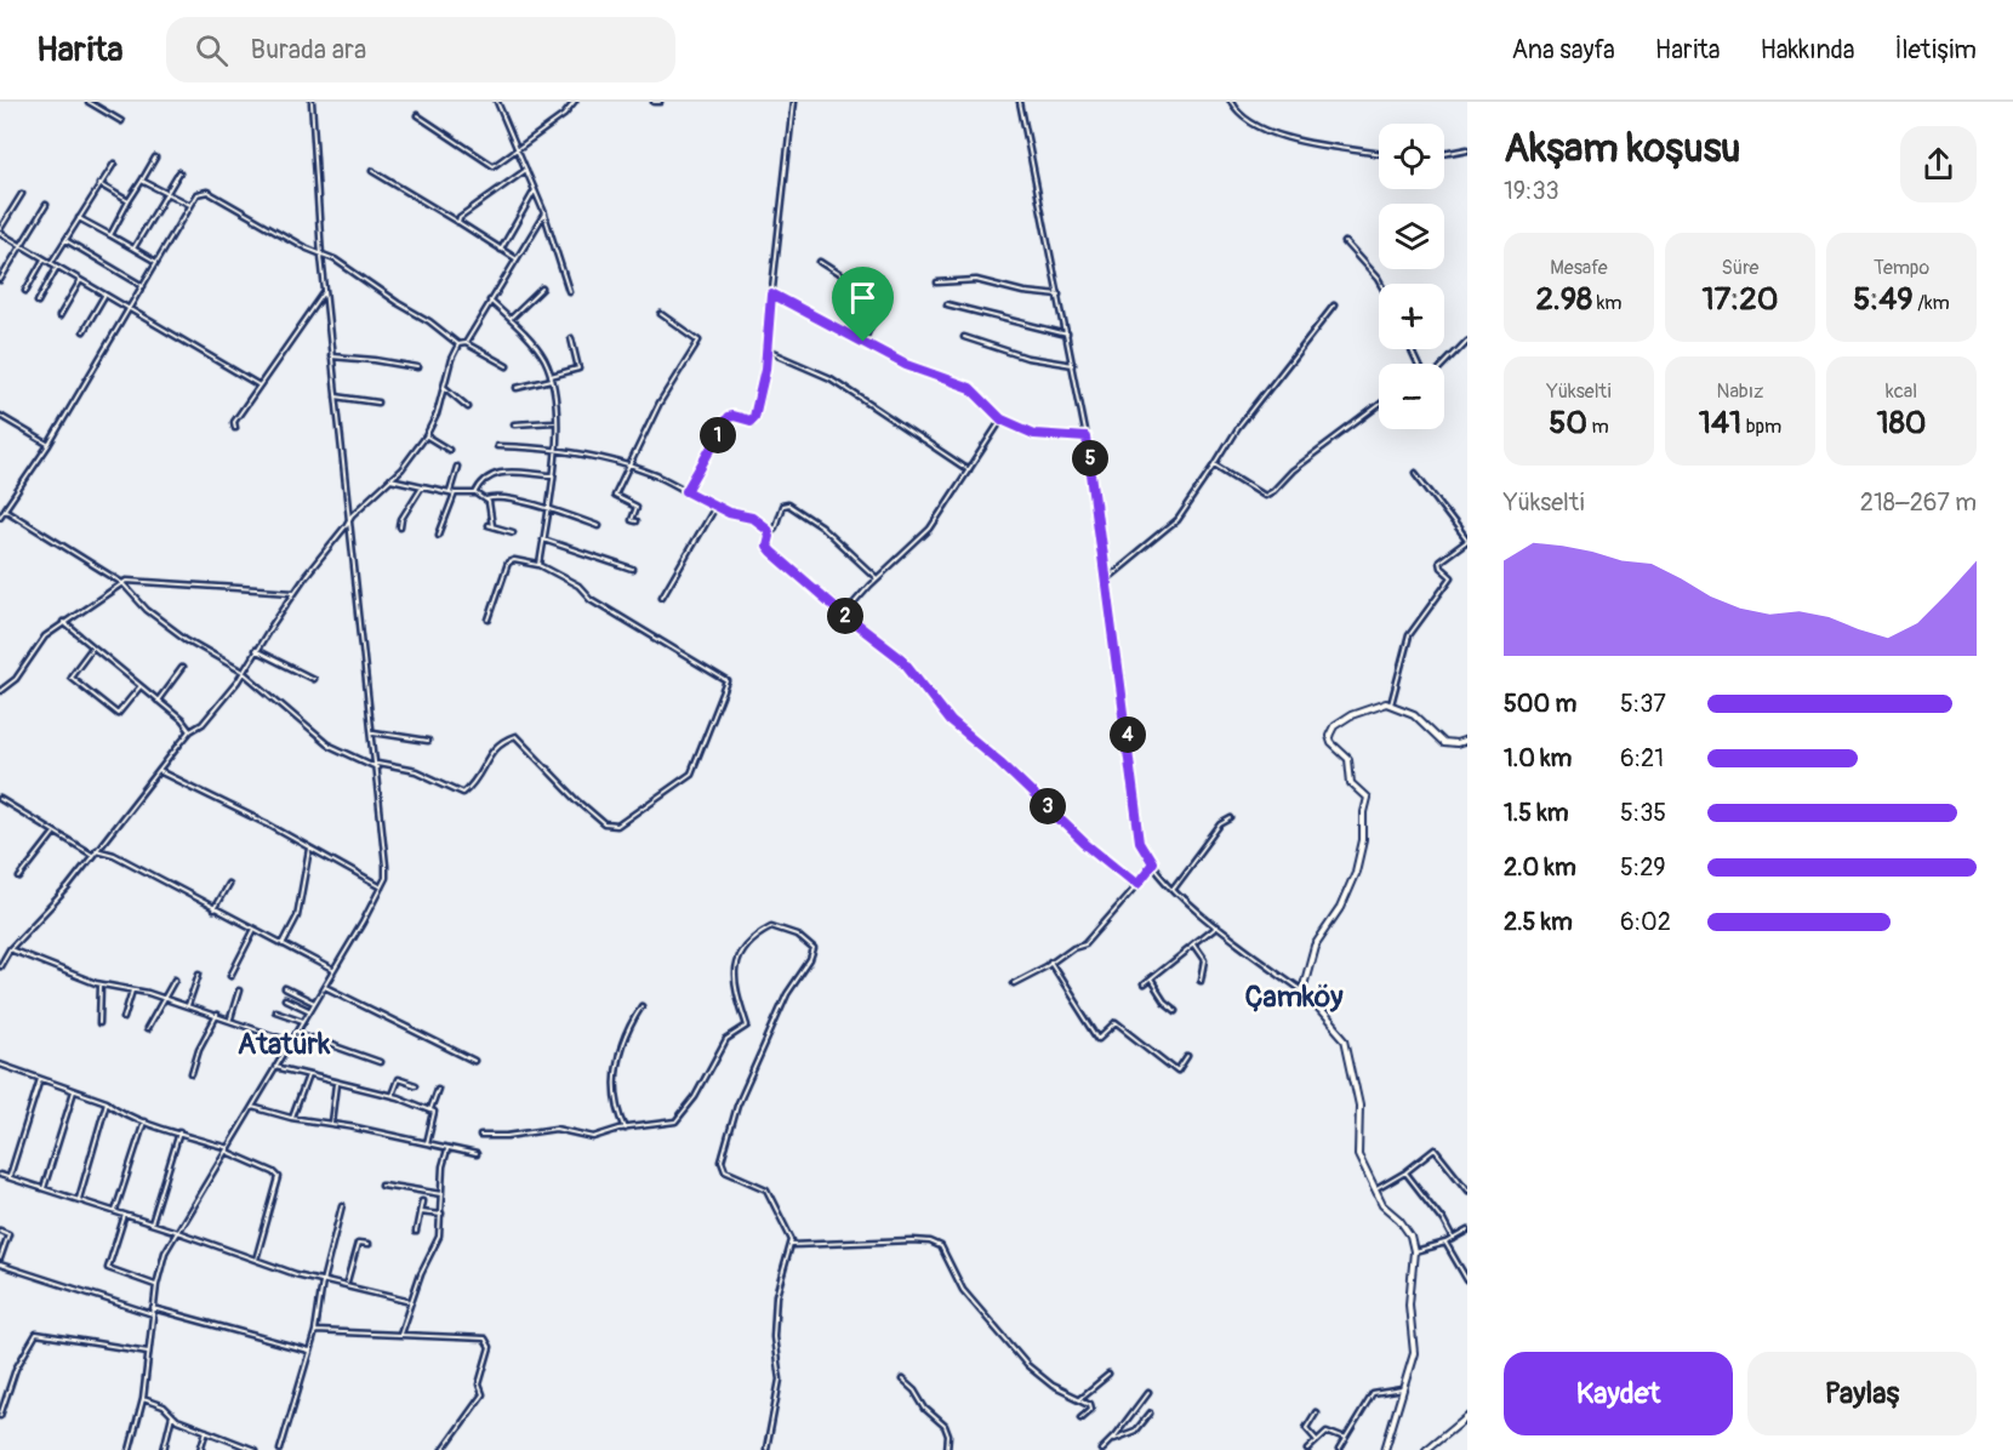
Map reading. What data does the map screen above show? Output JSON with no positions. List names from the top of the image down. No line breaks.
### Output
{"districts":["Çamköy","Atatürk"],"page":{"header":"Harita","search":"Burada ara","nav":["Ana sayfa","Harita","Hakkında","İletişim"],"heading":["Akşam koşusu","19:33"],"map_buttons":["+","−"],"stats":[["Mesafe","2.98 km"],["Süre","17:20"],["Tempo","5:49 /km"],["Yükselti","50 m"],["Nabız","141 bpm"],["kcal","180"]],"pins":["1","5","2","4","3"],"chart":["Yükselti","218–267 m"],"list":[{"name":"500 m","note":"5:37"},{"name":"1.0 km","note":"6:21"},{"name":"1.5 km","note":"5:35"},{"name":"2.0 km","note":"5:29"},{"name":"2.5 km","note":"6:02"}],"buttons":["Kaydet","Paylaş"]}}
